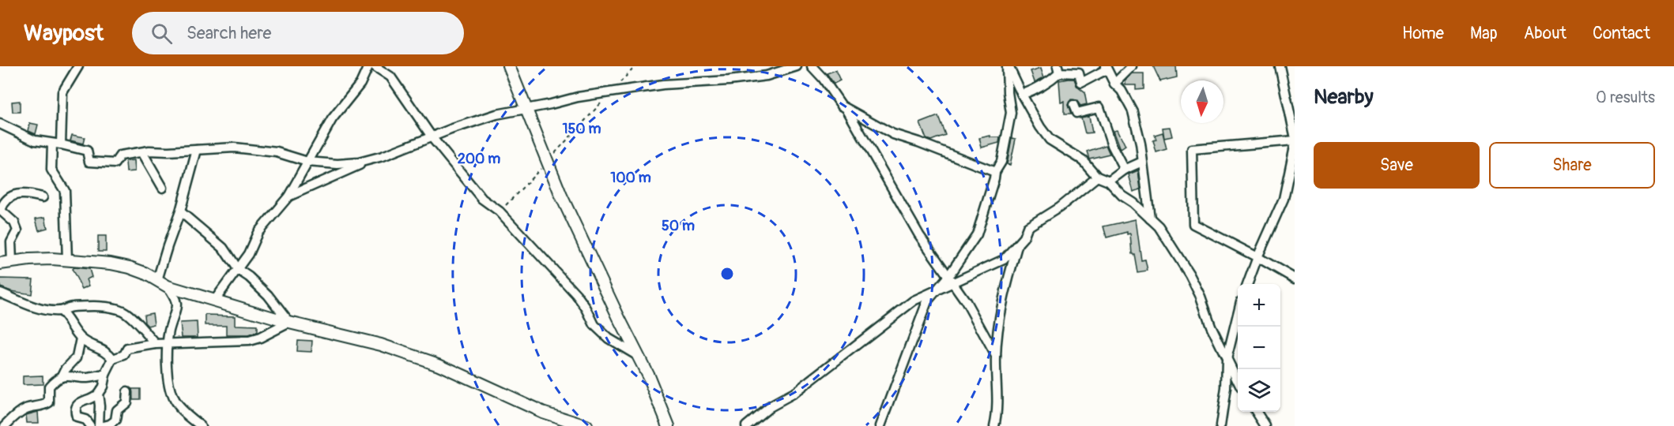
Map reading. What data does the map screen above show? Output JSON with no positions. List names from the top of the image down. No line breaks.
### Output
{"north":"bottom","page":{"header":"Waypost","search":"Search here","nav":["Home","Map","About","Contact"],"heading":["Nearby","0 results"],"buttons":["Save","Share"],"map_buttons":["+","−"]},"rings":["150 m","200 m","100 m","50 m"]}
